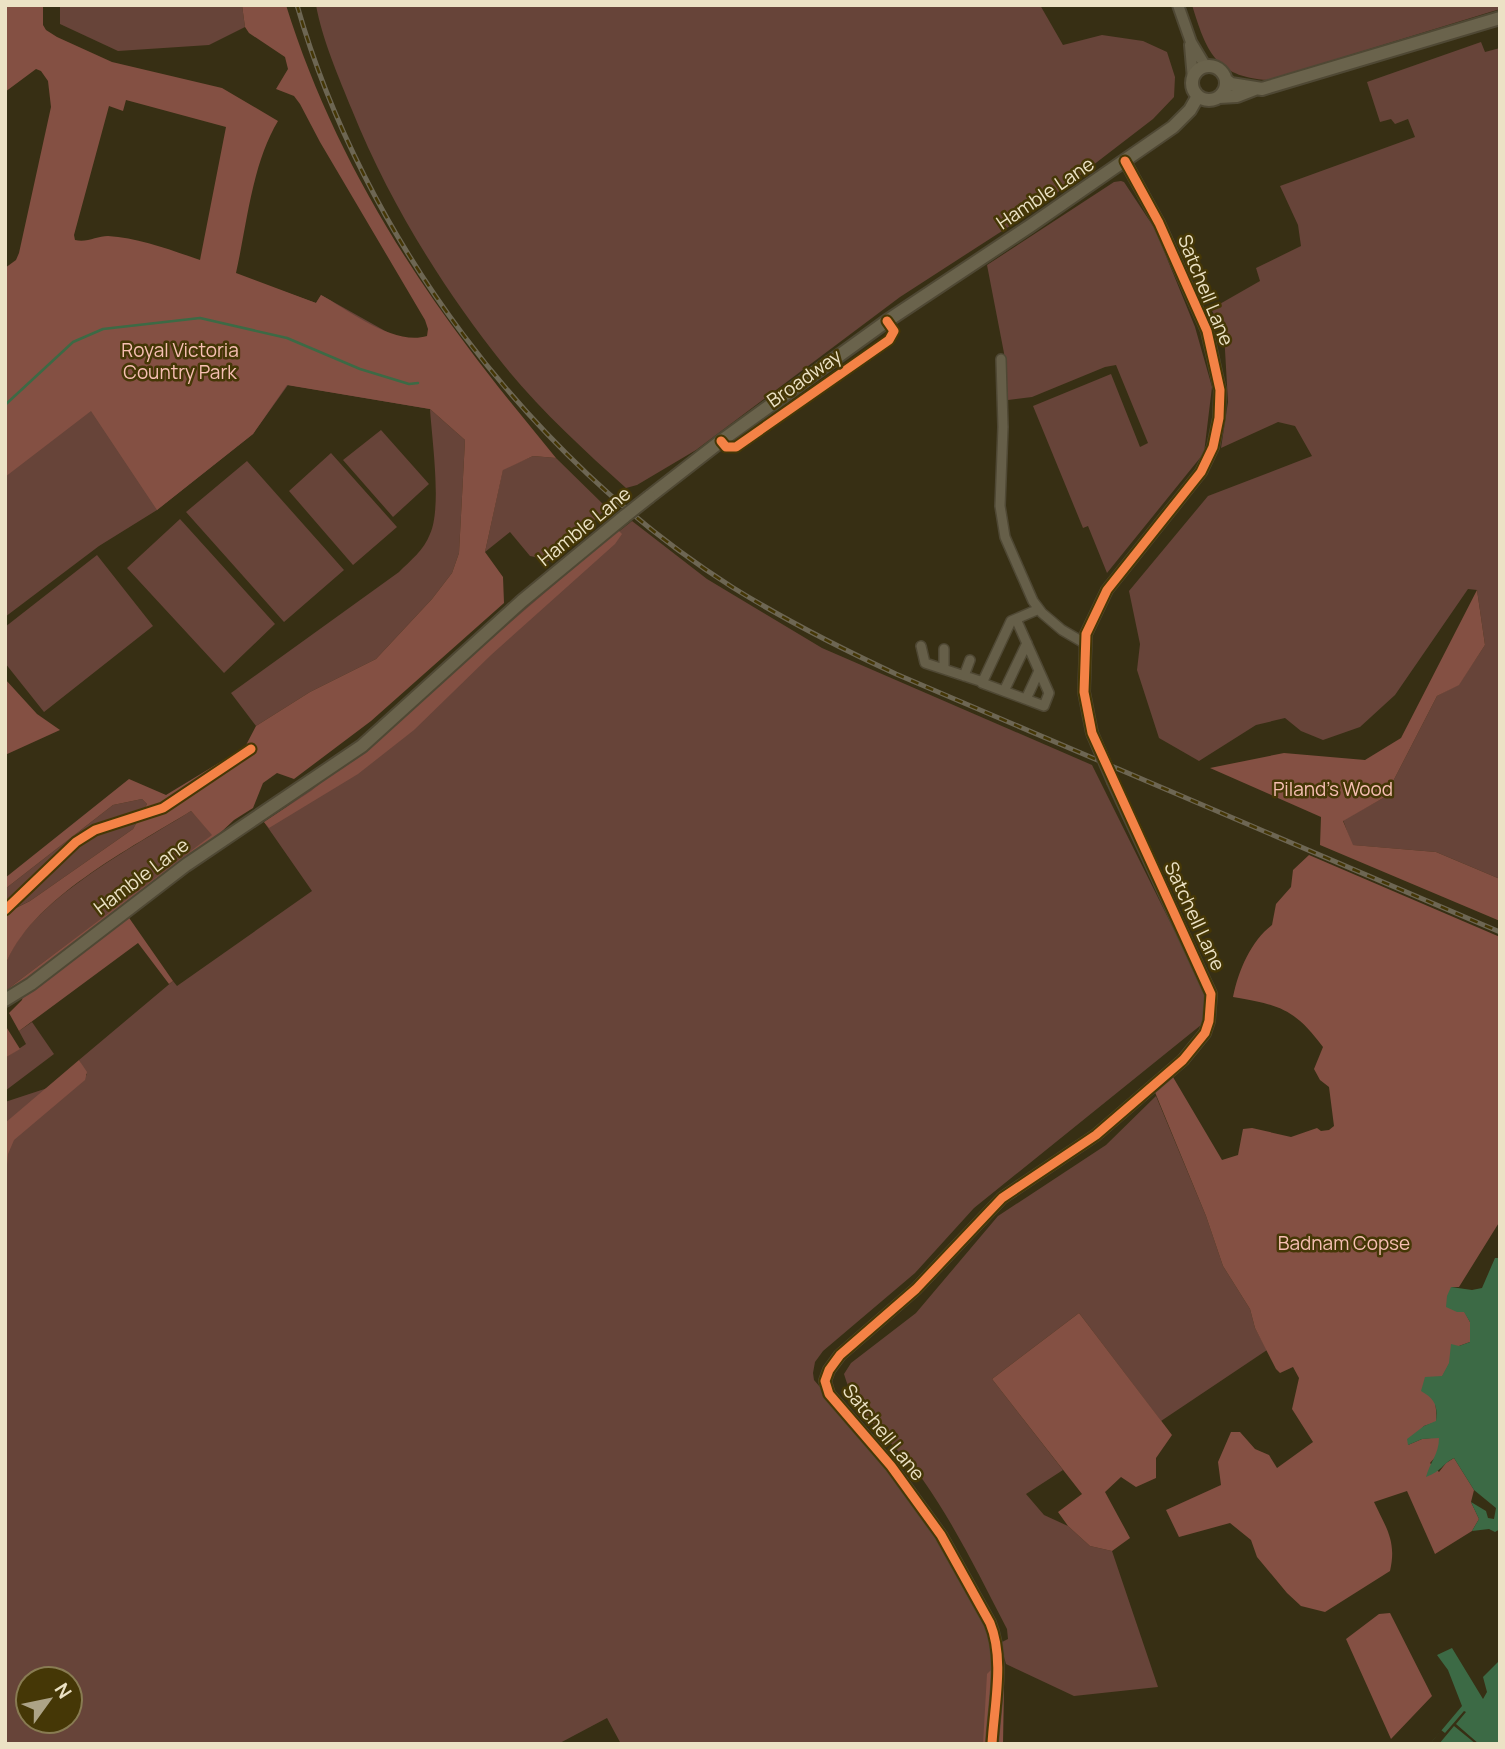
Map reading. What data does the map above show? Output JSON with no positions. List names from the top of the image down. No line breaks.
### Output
{"streets":{"main road":["Hamble Lane"],"street":["Satchell Lane"],"cycle path":["Broadway"]},"crossings":[["Hamble Lane","Satchell Lane"]],"parks":["Royal Victoria Country Park","Piland's Wood","Badnam Copse"],"north":"top right"}
